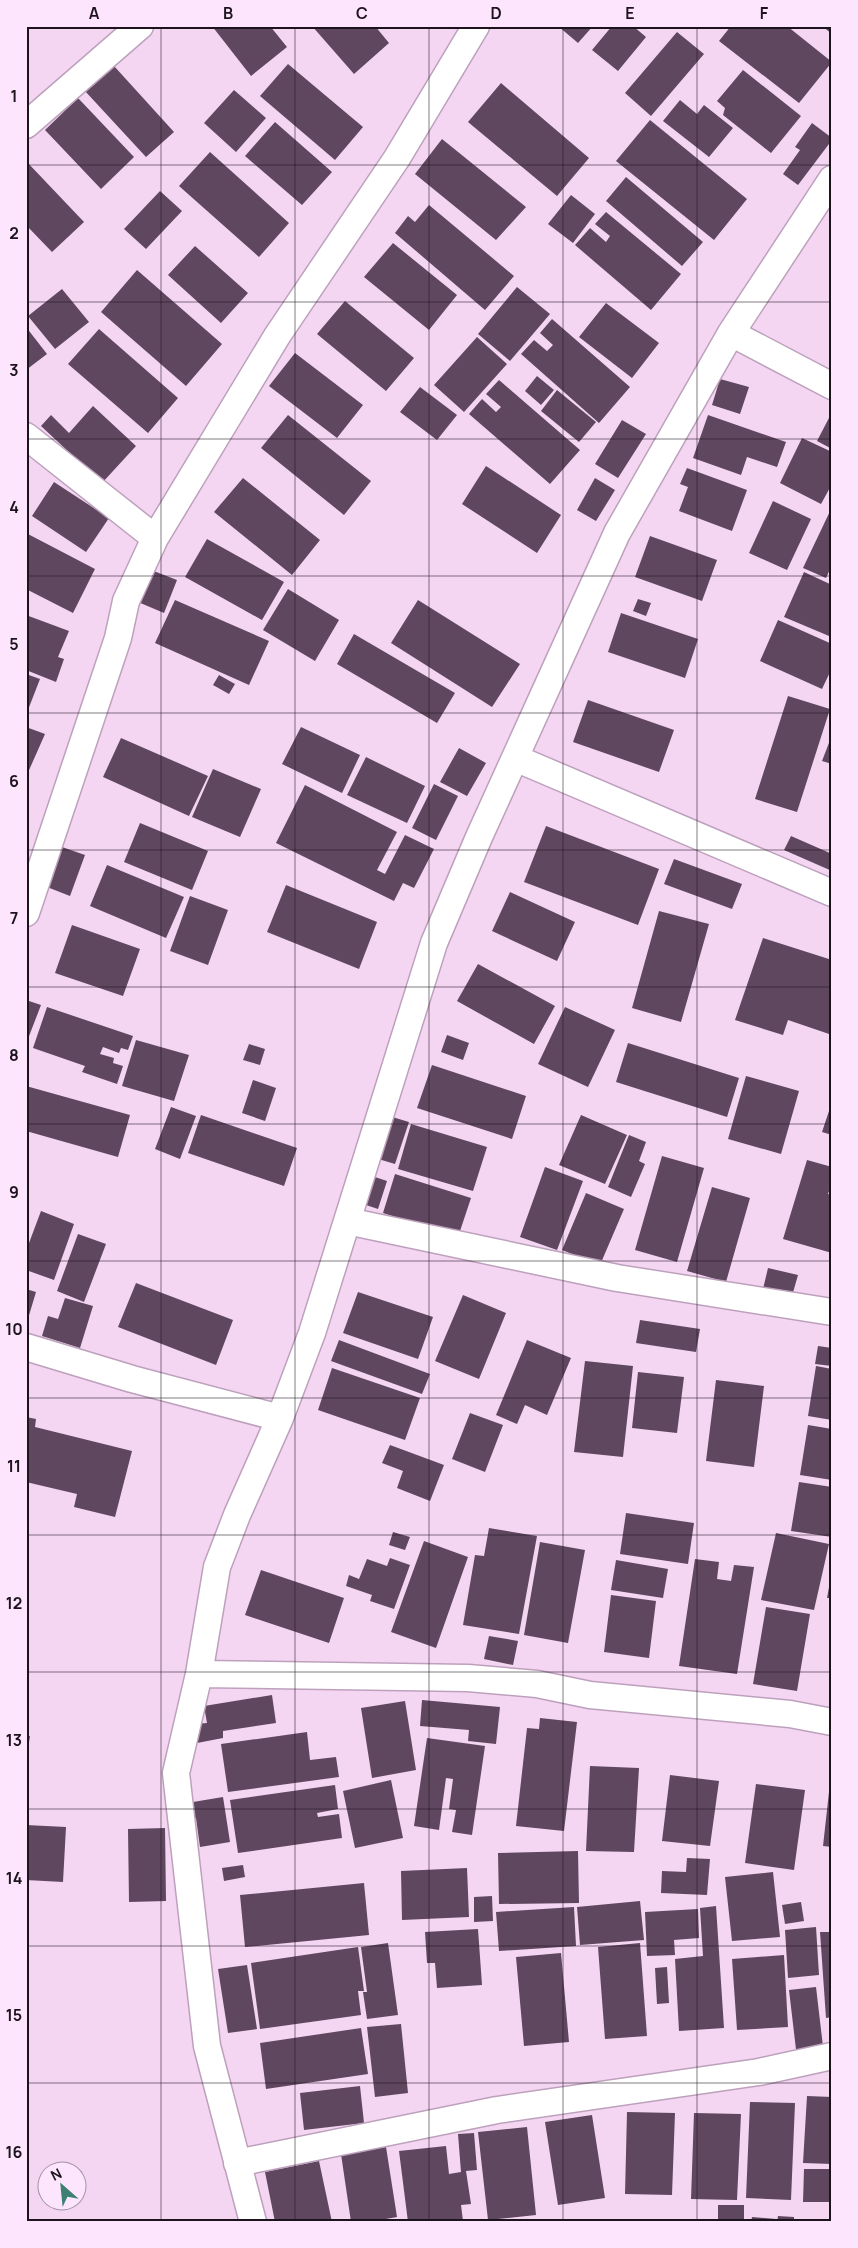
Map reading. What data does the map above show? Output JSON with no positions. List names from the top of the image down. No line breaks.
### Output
{"north":"top left","grid":{"columns":["A","B","C","D","E","F"],"rows":["1","2","3","4","5","6","7","8","9","10","11","12","13","14","15","16"]}}
